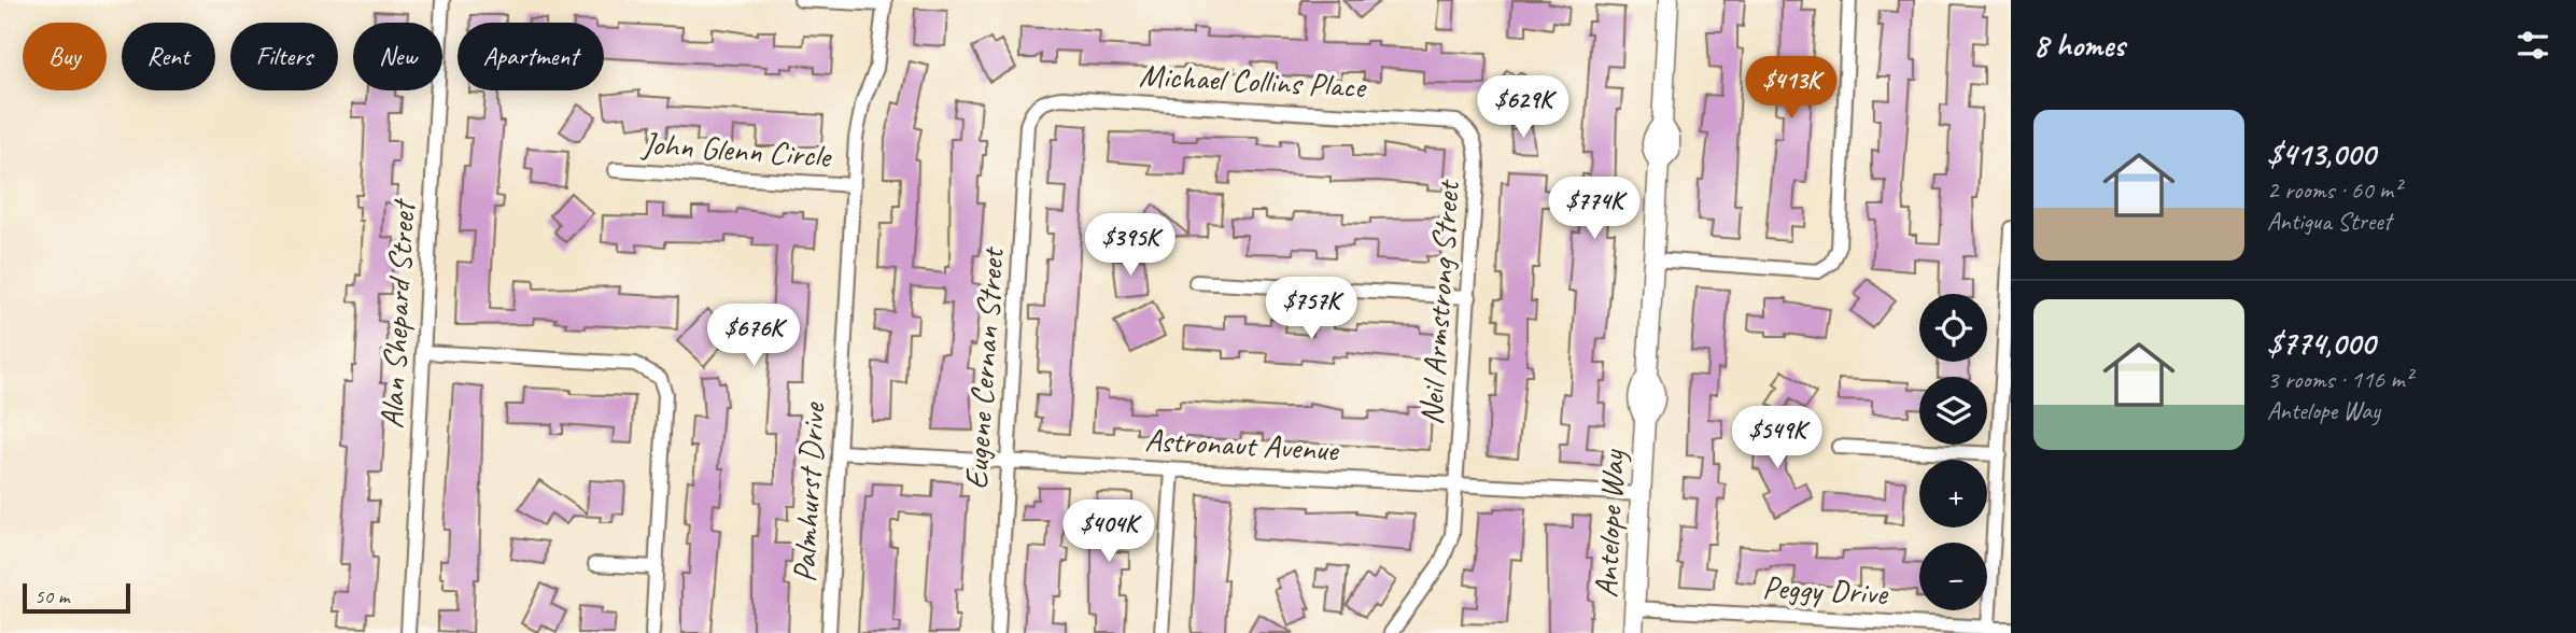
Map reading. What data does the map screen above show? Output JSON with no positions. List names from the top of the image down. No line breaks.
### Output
{"streets":{"street":["Michael Collins Place","John Glenn Circle","Neil Armstrong Street","Alan Shepard Street","Eugene Cernan Street","Astronaut Avenue","Palmhurst Drive","Antelope Way","Peggy Drive"]},"crossings":[["Michael Collins Place","Neil Armstrong Street"],["Michael Collins Place","Eugene Cernan Street"],["John Glenn Circle","Palmhurst Drive"],["Neil Armstrong Street","Astronaut Avenue"],["Eugene Cernan Street","Astronaut Avenue"],["Astronaut Avenue","Palmhurst Drive"],["Astronaut Avenue","Antelope Way"],["Antelope Way","Peggy Drive"]],"scale_bar":"50 m","page":{"heading":"8 homes","chip":["Buy","Rent","Filters","New","Apartment"],"price":["$413K","$629K","$774K","$395K","$757K","$676K","$549K","$404K"],"list":[{"name":"$413,000","note":"2 rooms · 60 m² · Antigua Street"},{"name":"$774,000","note":"3 rooms · 116 m² · Antelope Way"}],"map_buttons":["+","−"],"scale":"50 m"}}
